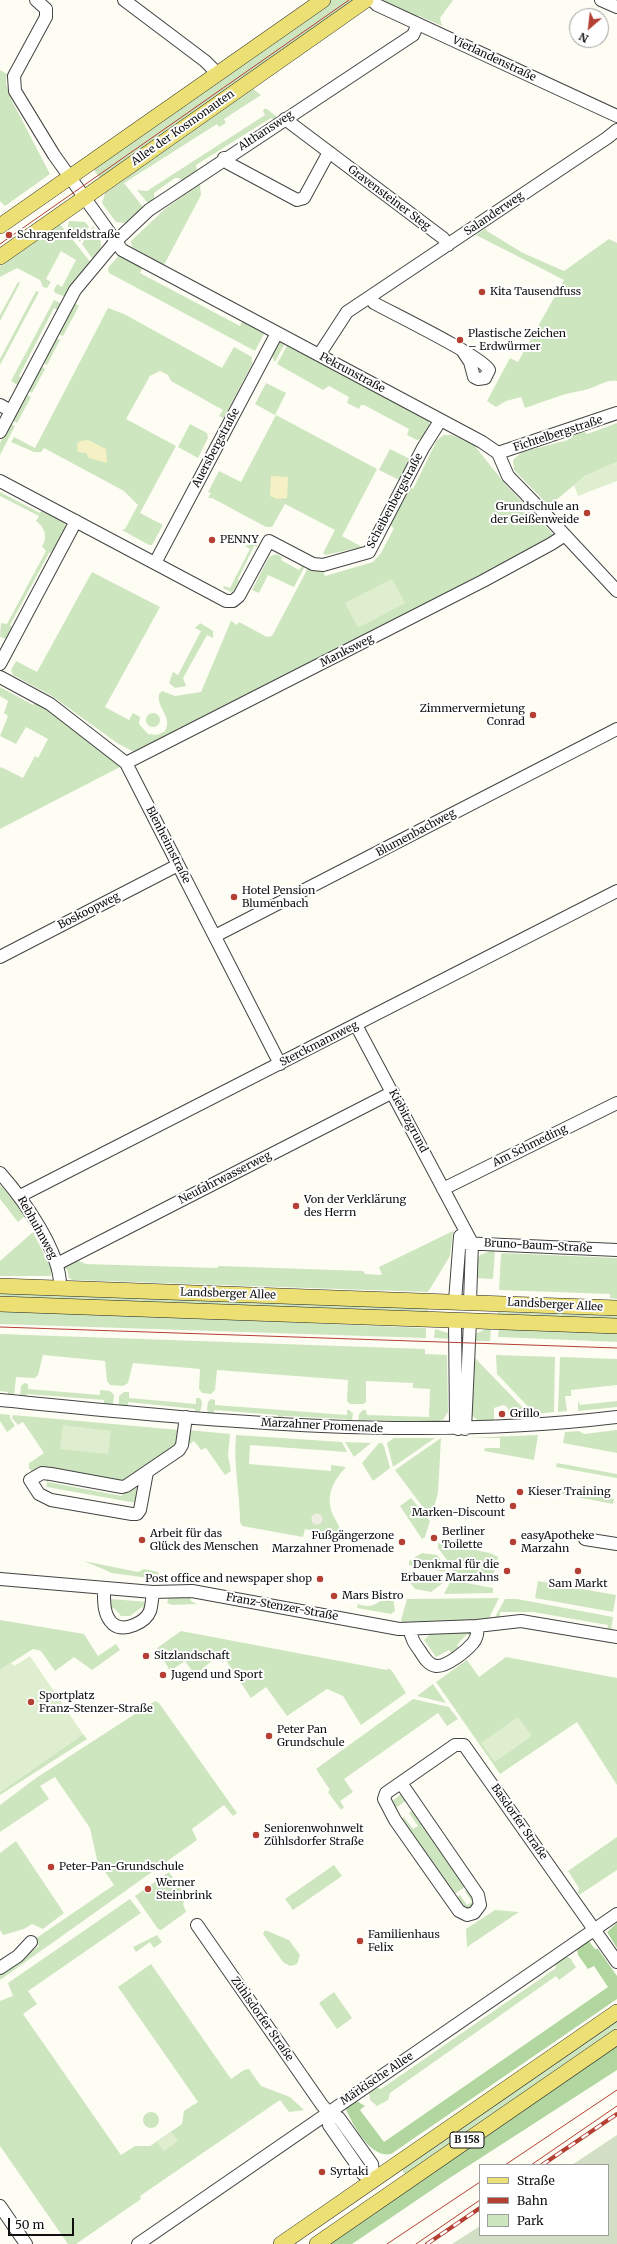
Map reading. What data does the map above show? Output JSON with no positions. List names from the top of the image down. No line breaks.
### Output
{"streets":{"main road":["Allee der Kosmonauten","Landsberger Allee","B 158"],"street":["Vierlandenstraße","Althansweg","Gravensteiner Steg","Salanderweg","Pekrunstraße","Fichtelbergstraße","Auersbergstraße","Scheibenbergstraße","Manksweg","Blumenbachweg","Blenheimstraße","Boskoopweg","Sterckmannweg","Kiebitzgrund","Am Schmeding","Neufahrwasserweg","Rebhuhnweg","Bruno-Baum-Straße","Marzahner Promenade","Franz-Stenzer-Straße","Basdorfer Straße","Zühlsdorfer Straße","Märkische Allee"]},"crossings":[["Vierlandenstraße","Althansweg"],["Allee der Kosmonauten","Pekrunstraße"],["Althansweg","Gravensteiner Steg"],["Althansweg","Pekrunstraße"],["Gravensteiner Steg","Salanderweg"],["Salanderweg","Pekrunstraße"],["Pekrunstraße","Fichtelbergstraße"],["Pekrunstraße","Auersbergstraße"],["Pekrunstraße","Scheibenbergstraße"],["Auersbergstraße","Scheibenbergstraße"],["Manksweg","Blenheimstraße"],["Blumenbachweg","Blenheimstraße"],["Blenheimstraße","Boskoopweg"],["Blenheimstraße","Sterckmannweg"],["Sterckmannweg","Kiebitzgrund"],["Sterckmannweg","Rebhuhnweg"],["Kiebitzgrund","Am Schmeding"],["Kiebitzgrund","Neufahrwasserweg"],["Kiebitzgrund","Bruno-Baum-Straße"],["Kiebitzgrund","Landsberger Allee"],["Neufahrwasserweg","Rebhuhnweg"],["Rebhuhnweg","Landsberger Allee"],["Basdorfer Straße","Märkische Allee"],["Zühlsdorfer Straße","Märkische Allee"],["Zühlsdorfer Straße","B 158"]],"places":["Schragenfeldstraße","Kita Tausendfuss","Plastische Zeichen – Erdwürmer","Grundschule an der Geißenweide","PENNY","Zimmervermietung Conrad","Hotel Pension Blumenbach","Von der Verklärung des Herrn","Grillo","Kieser Training","Netto Marken-Discount","Berliner Toilette","Arbeit für das Glück des Menschen","Fußgängerzone Marzahner Promenade","easyApotheke Marzahn","Denkmal für die Erbauer Marzahns","Sam Markt","Post office and newspaper shop","Mars Bistro","Sitzlandschaft","Jugend und Sport","Sportplatz Franz-Stenzer-Straße","Peter Pan Grundschule","Seniorenwohnwelt Zühlsdorfer Straße","Peter-Pan-Grundschule","Werner Steinbrink","Familienhaus Felix","Syrtaki"],"legend":["Straße","Bahn","Park"],"scale_bar":"50 m","north":"bottom left"}
